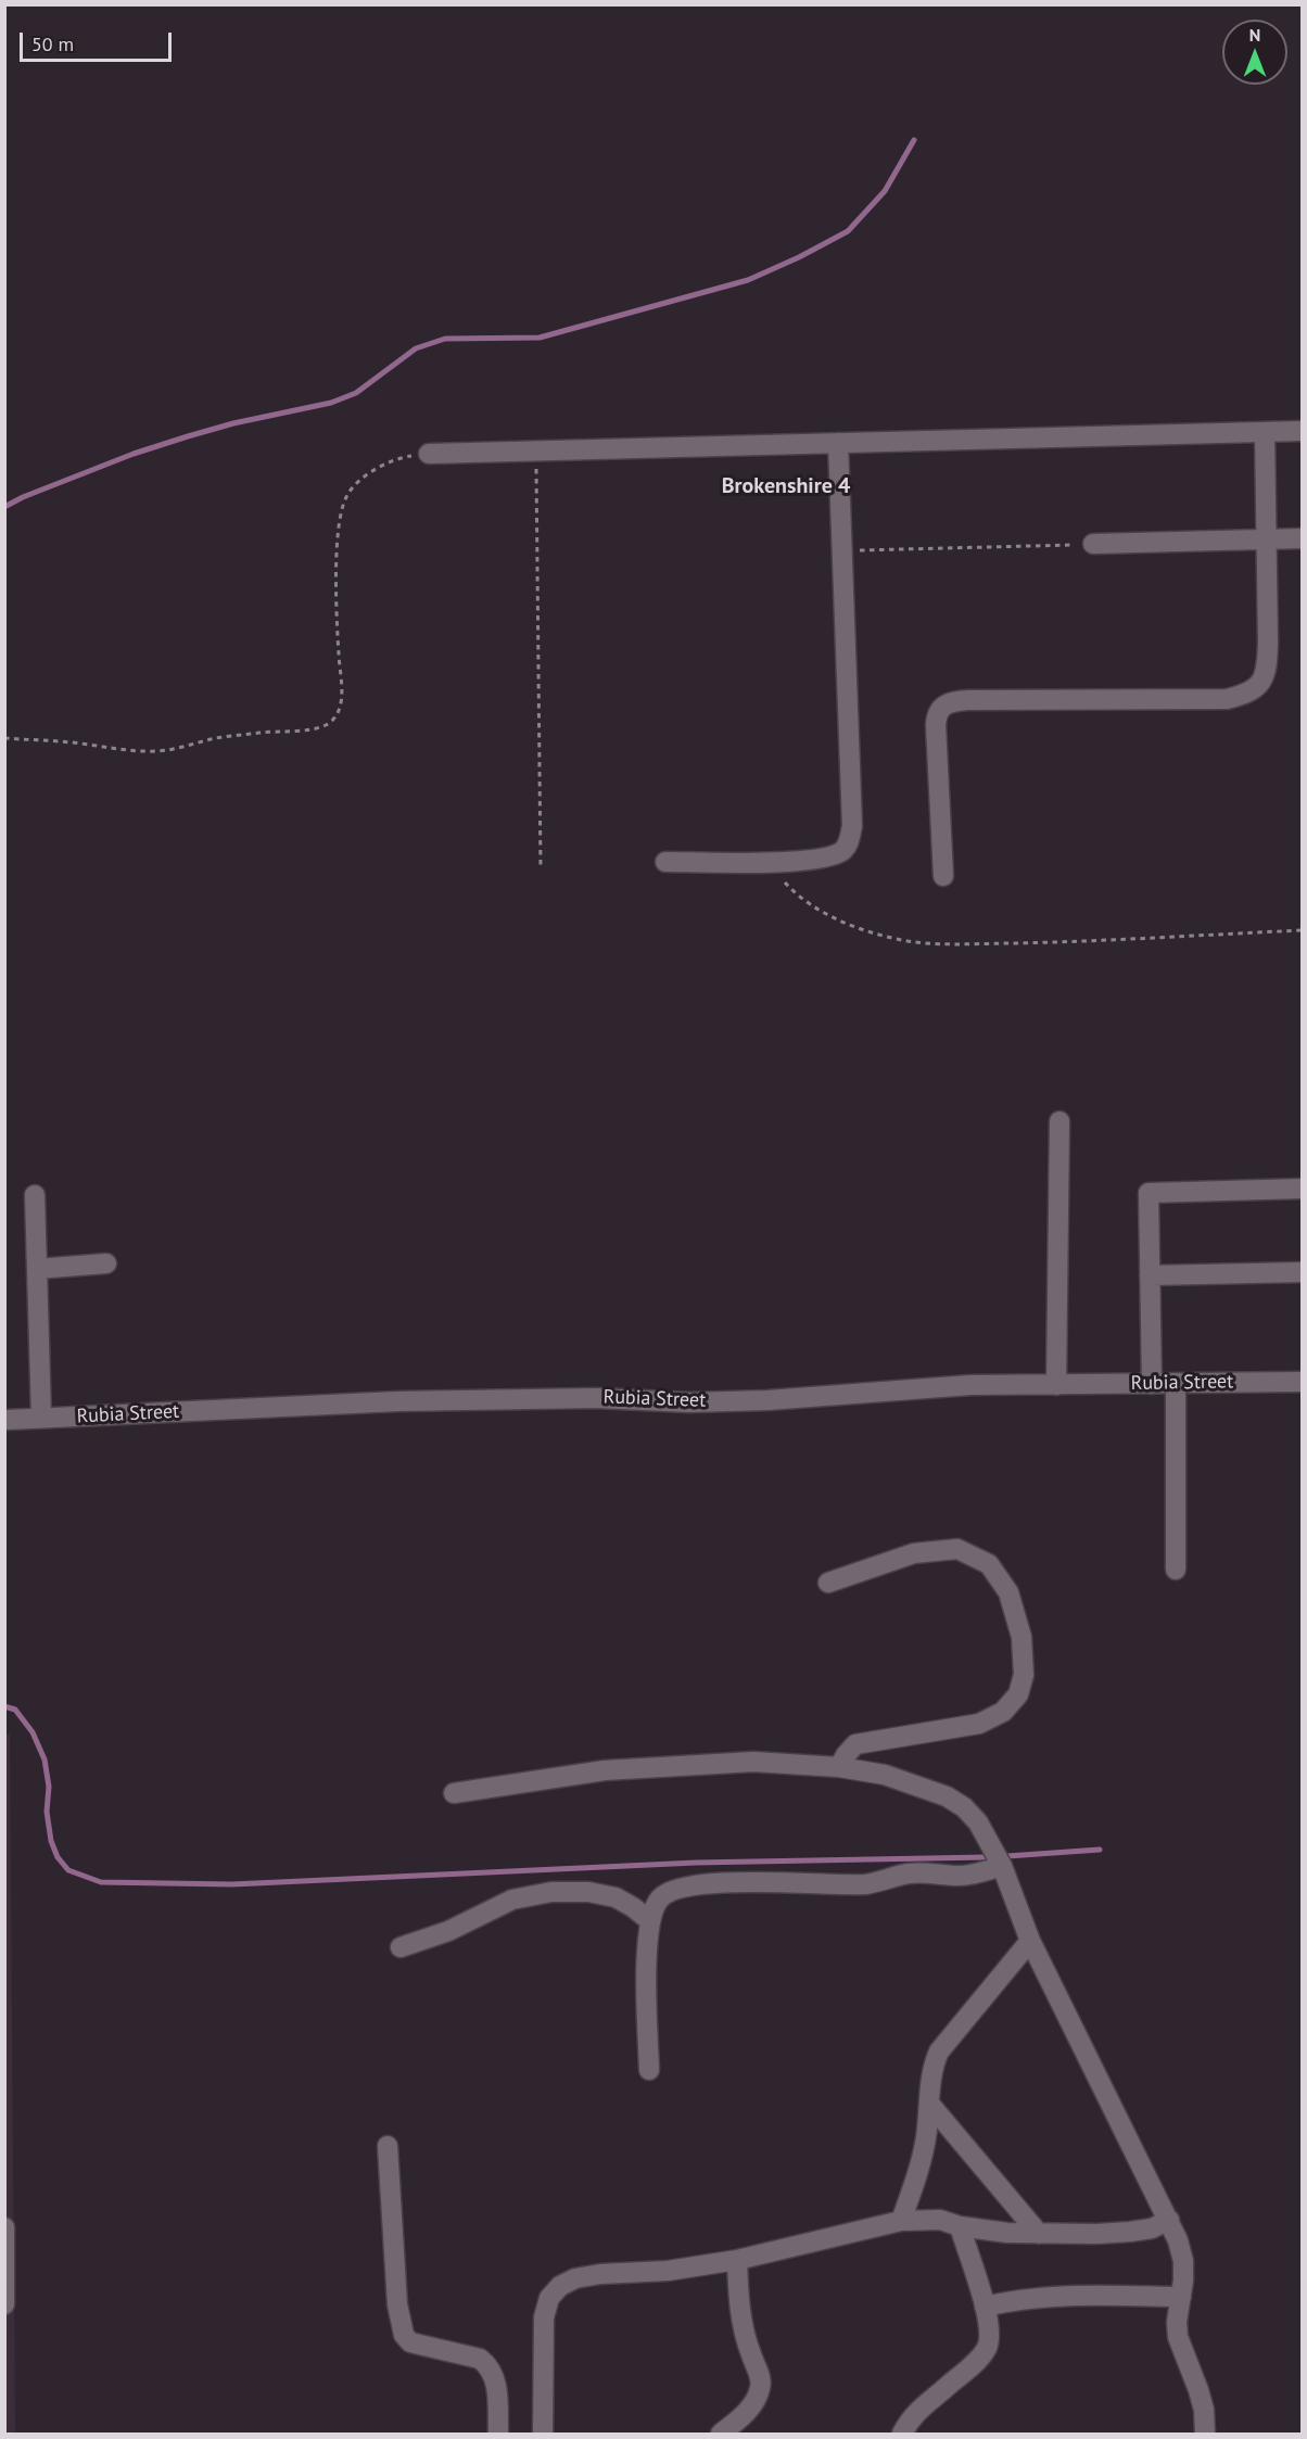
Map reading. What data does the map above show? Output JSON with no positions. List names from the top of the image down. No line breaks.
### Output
{"streets":{"street":["Rubia Street"]},"districts":["Brokenshire 4"],"scale_bar":"50 m","north":"top"}
